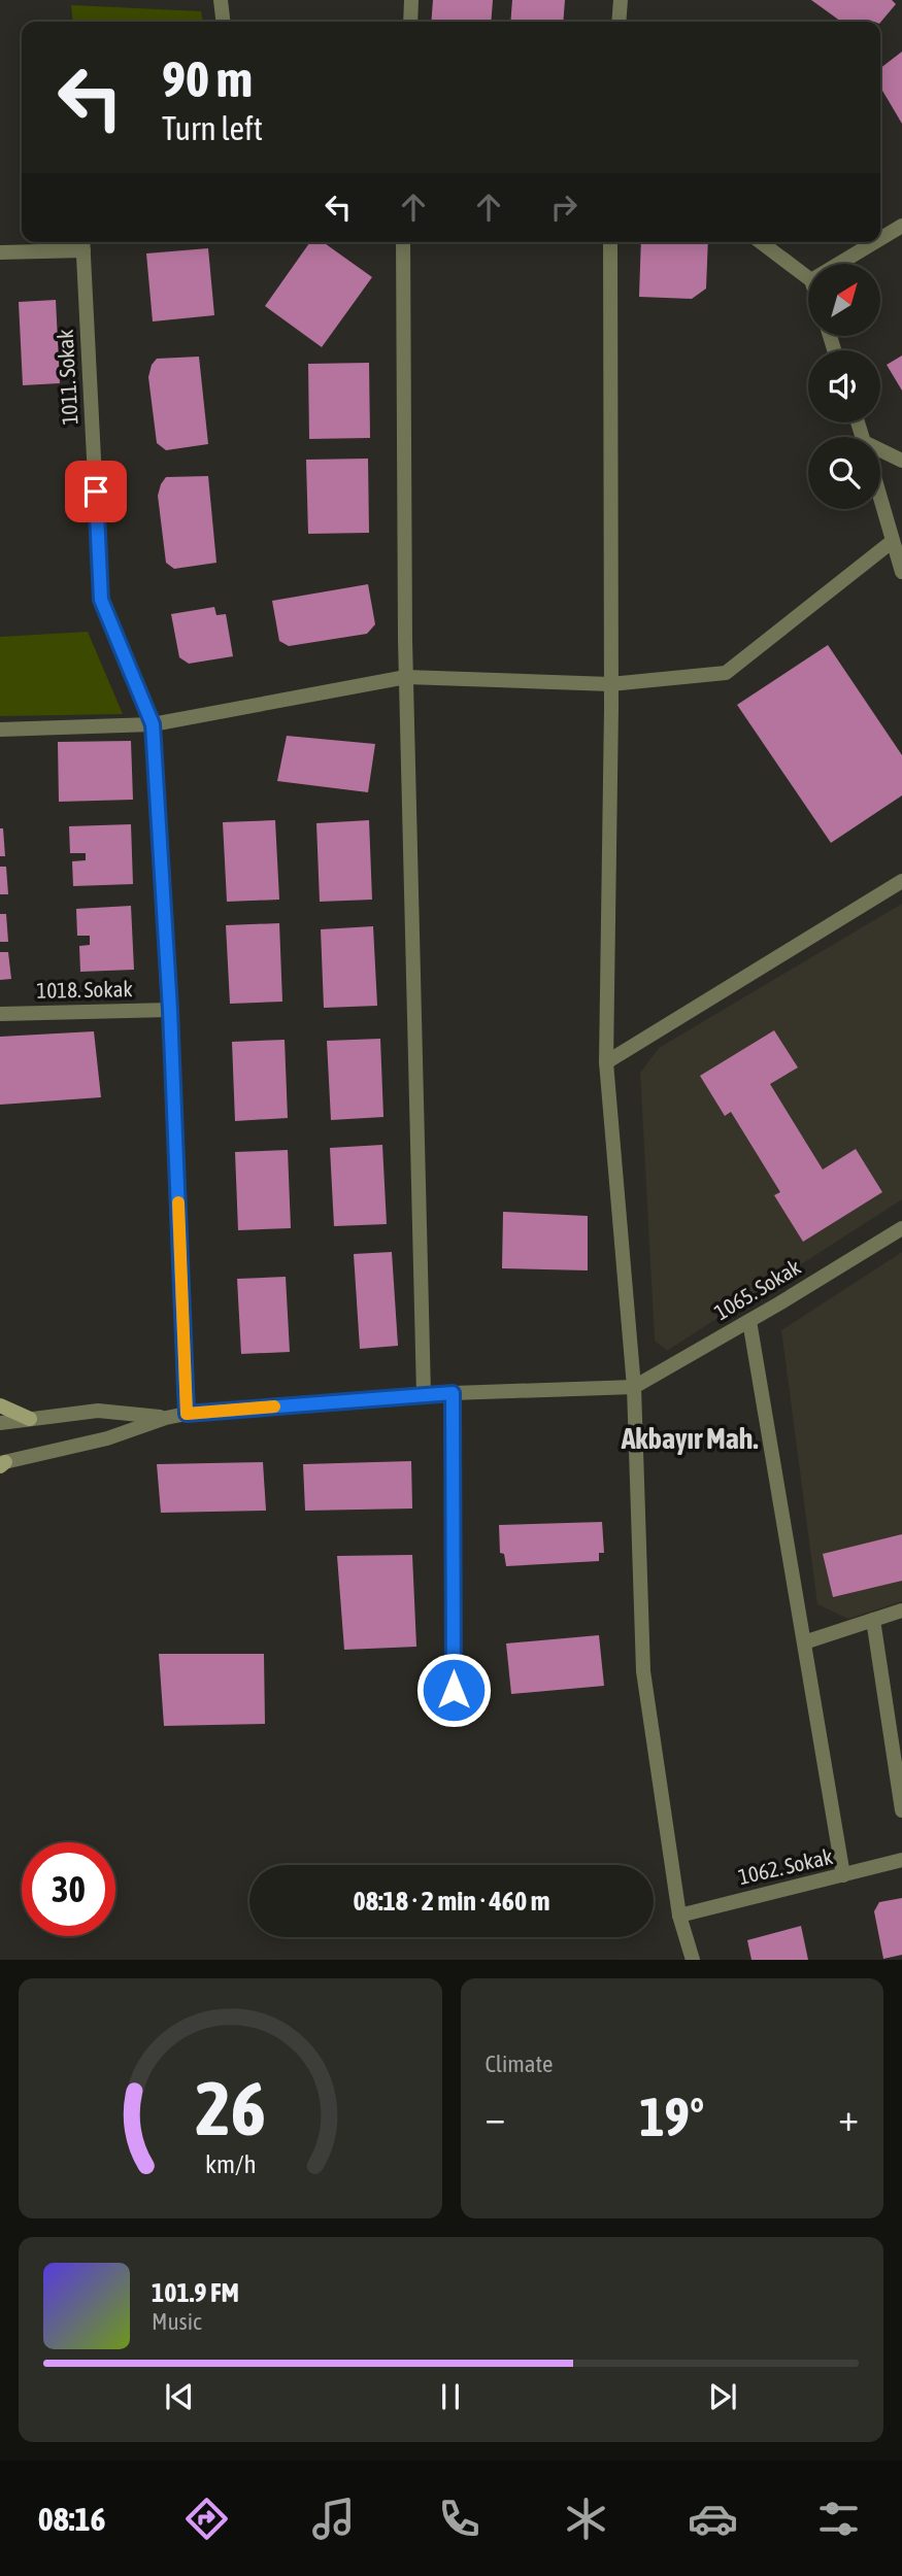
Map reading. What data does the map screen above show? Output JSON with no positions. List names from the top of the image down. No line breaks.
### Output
{"streets":{"street":["1011. Sokak","1018. Sokak","1065. Sokak","1062. Sokak"]},"crossings":[["1011. Sokak","1018. Sokak"]],"districts":["Akbayır Mah."],"north":"top right","page":{"turn":["90 m","Turn left"],"limit":"30","trip":"08:18 · 2 min · 460 m","tile":"Climate","heat":["−","19°","+"],"song":["101.9 FM","Music"],"tabs":"08:16","gauge":["26","km/h"]}}
